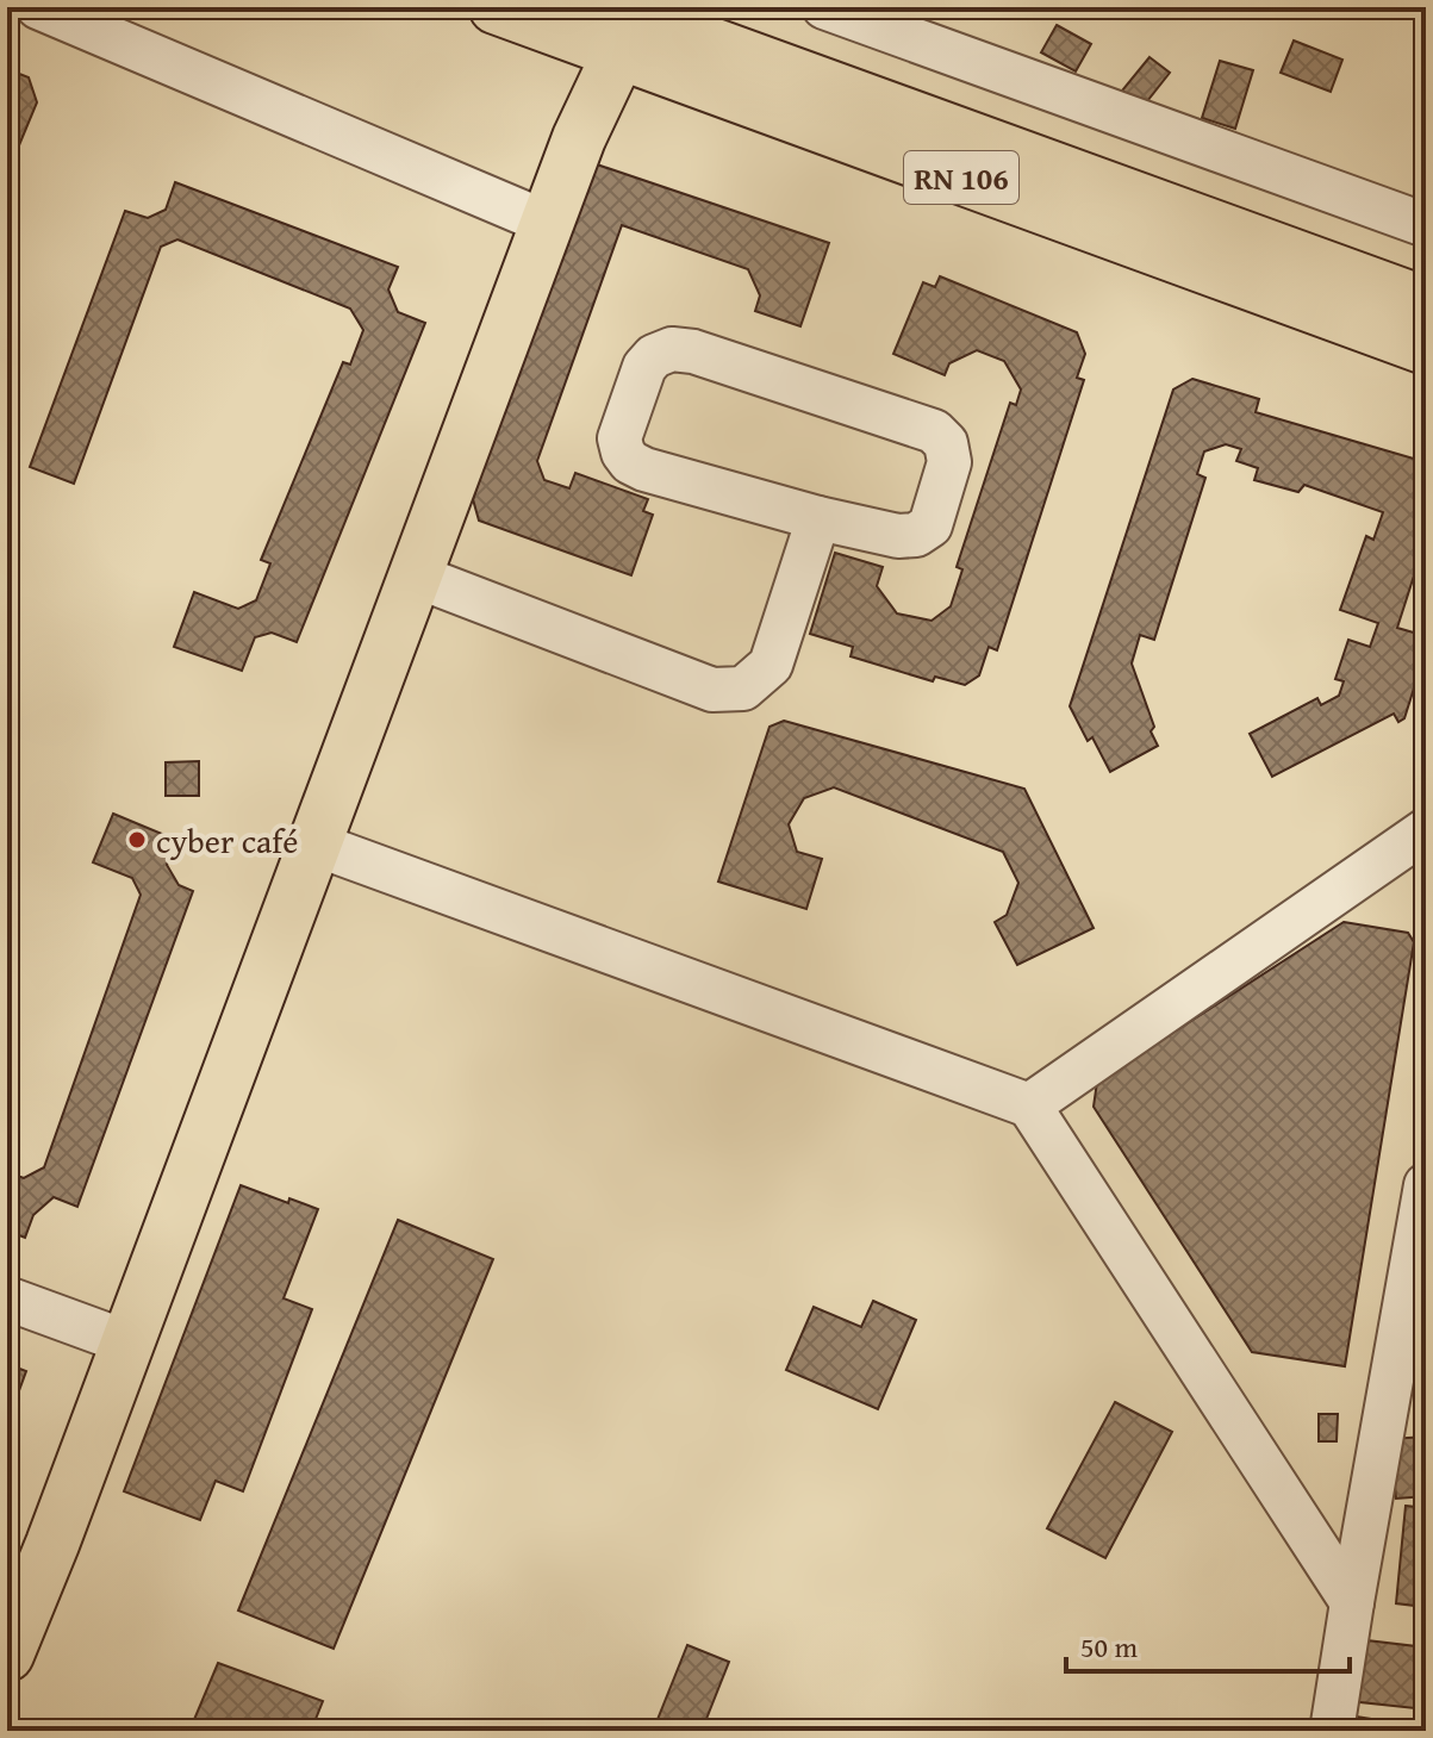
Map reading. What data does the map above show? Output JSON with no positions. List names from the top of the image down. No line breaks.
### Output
{"streets":{"main road":["RN 106"]},"places":["cyber café"],"scale_bar":"50 m"}
